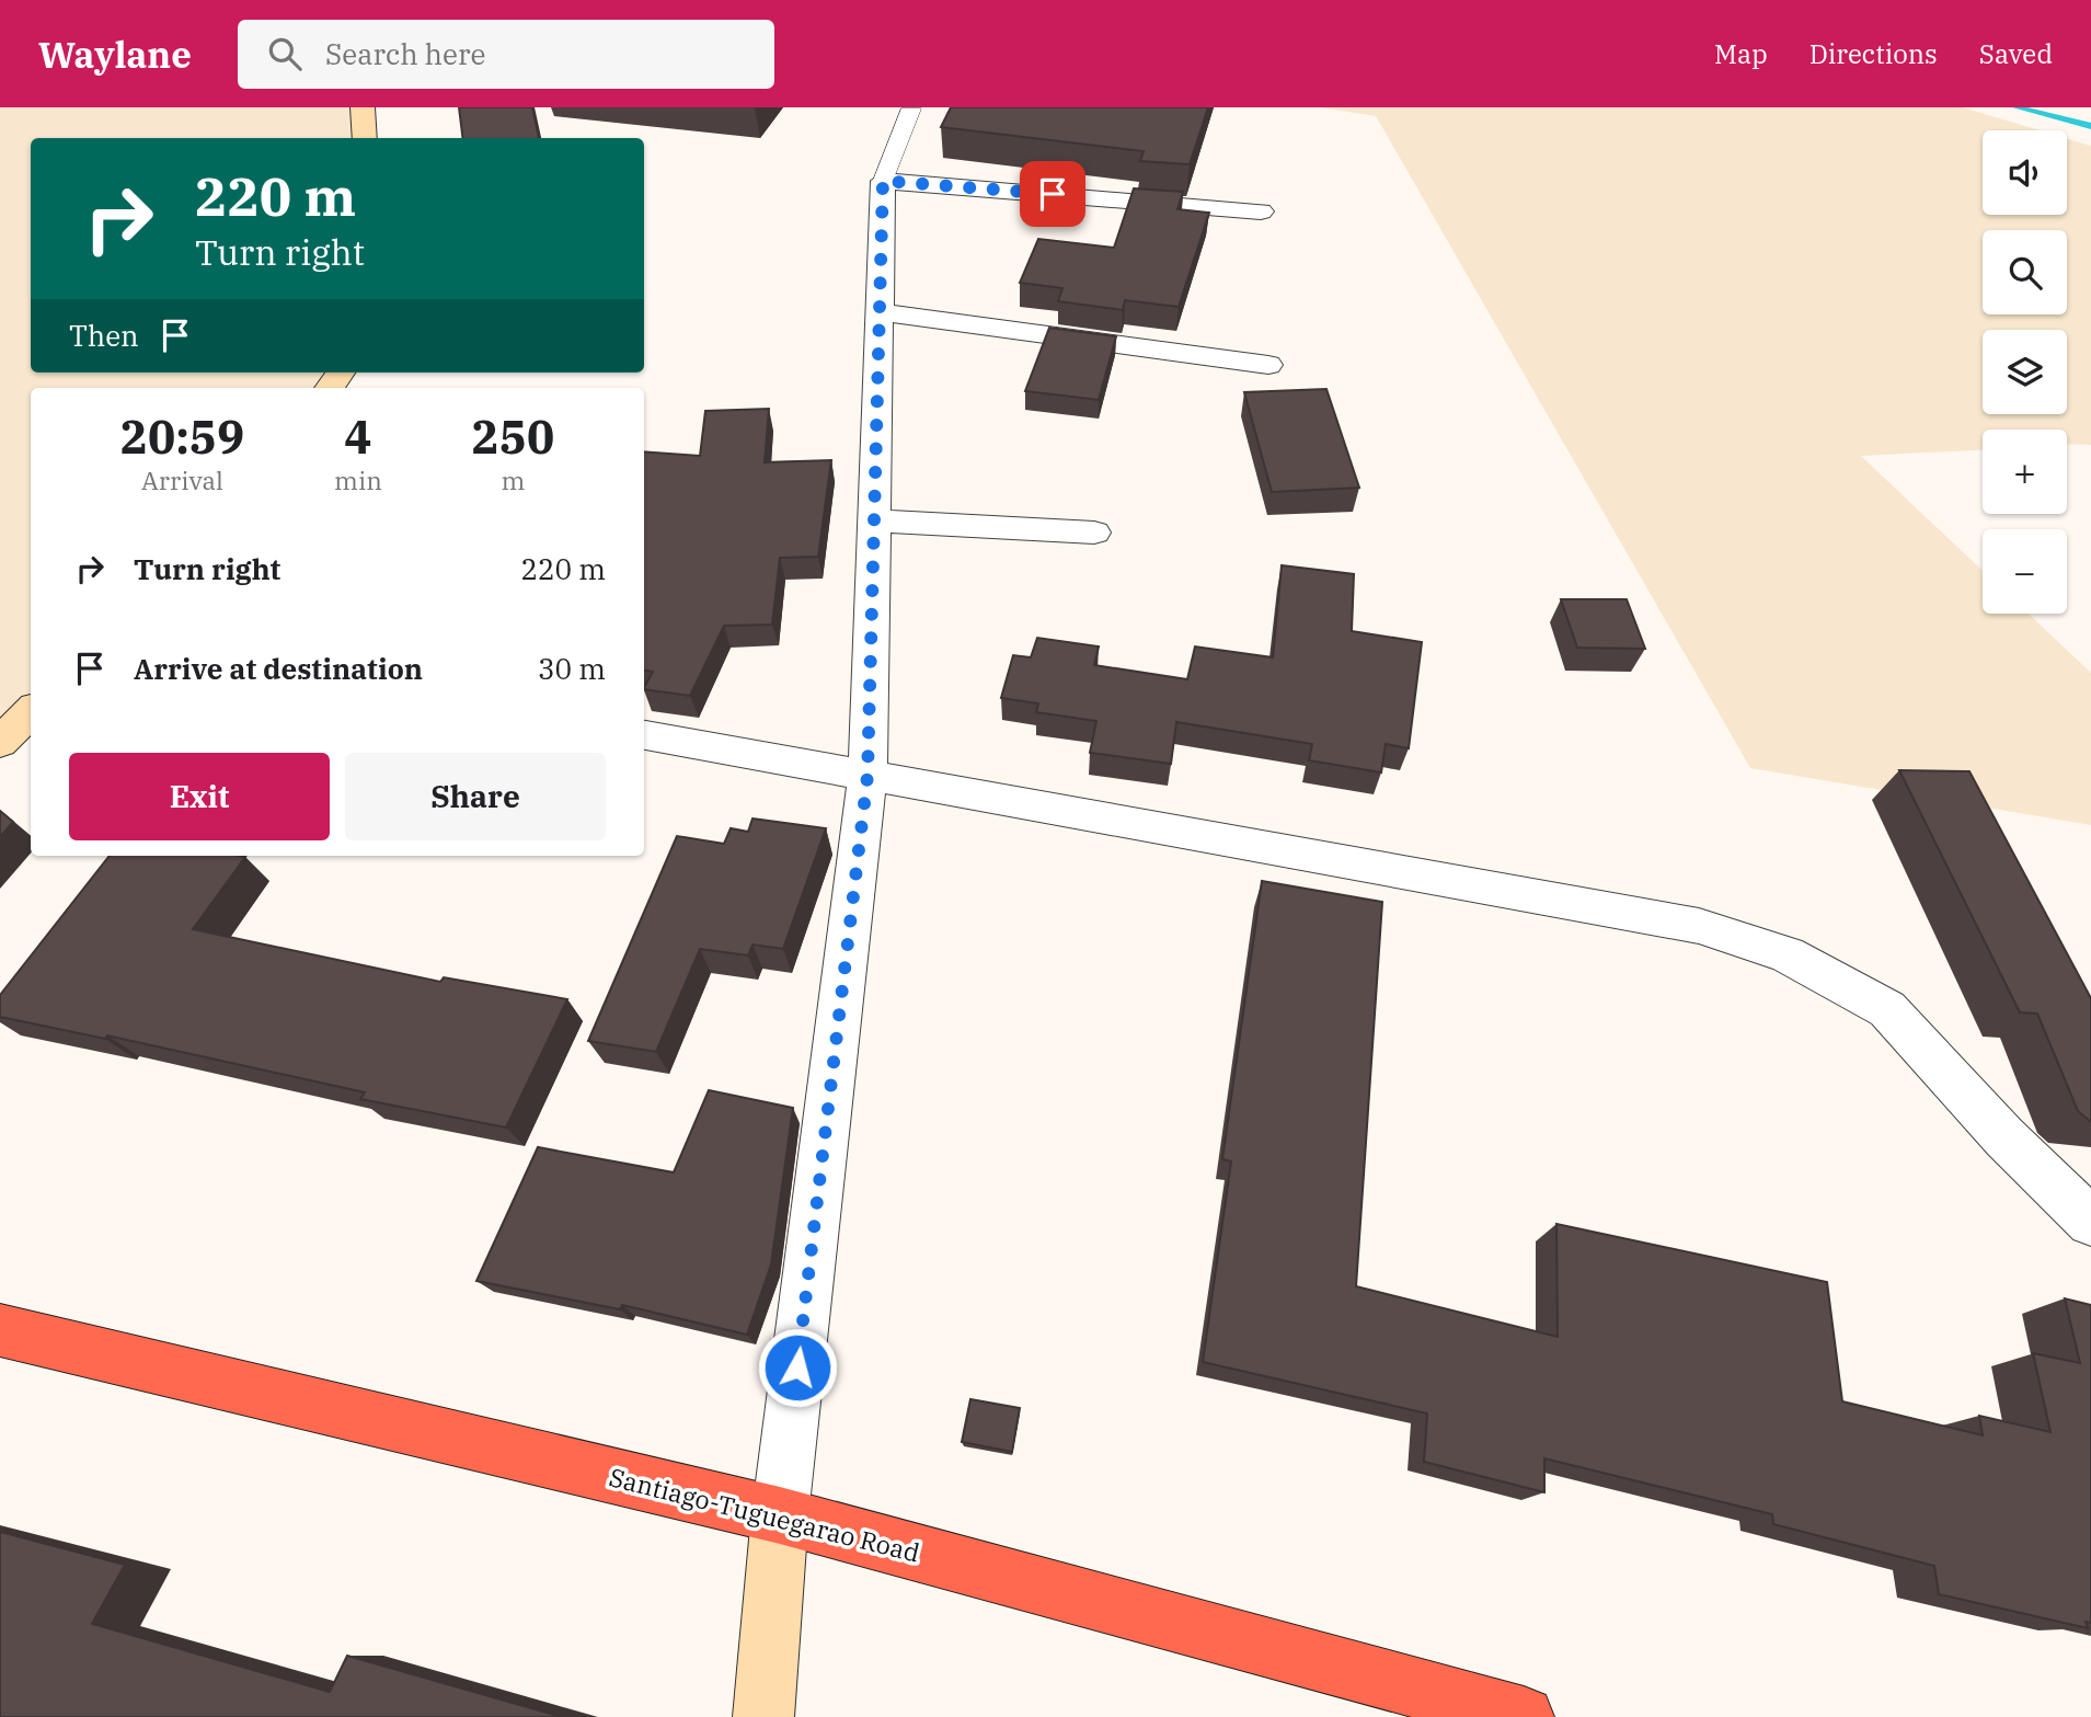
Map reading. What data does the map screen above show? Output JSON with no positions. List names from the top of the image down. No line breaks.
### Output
{"streets":{"highway":["Santiago-Tuguegarao Road"]},"page":{"header":"Waylane","search":"Search here","nav":["Map","Directions","Saved"],"map_buttons":["+","−"],"turn":["220 m","Turn right"],"then":"Then","eta":["20:59","Arrival","4","min","250","m"],"list":[{"name":"Turn right","value":"220 m"},{"name":"Arrive at destination","value":"30 m"}],"buttons":["Exit","Share"]}}
